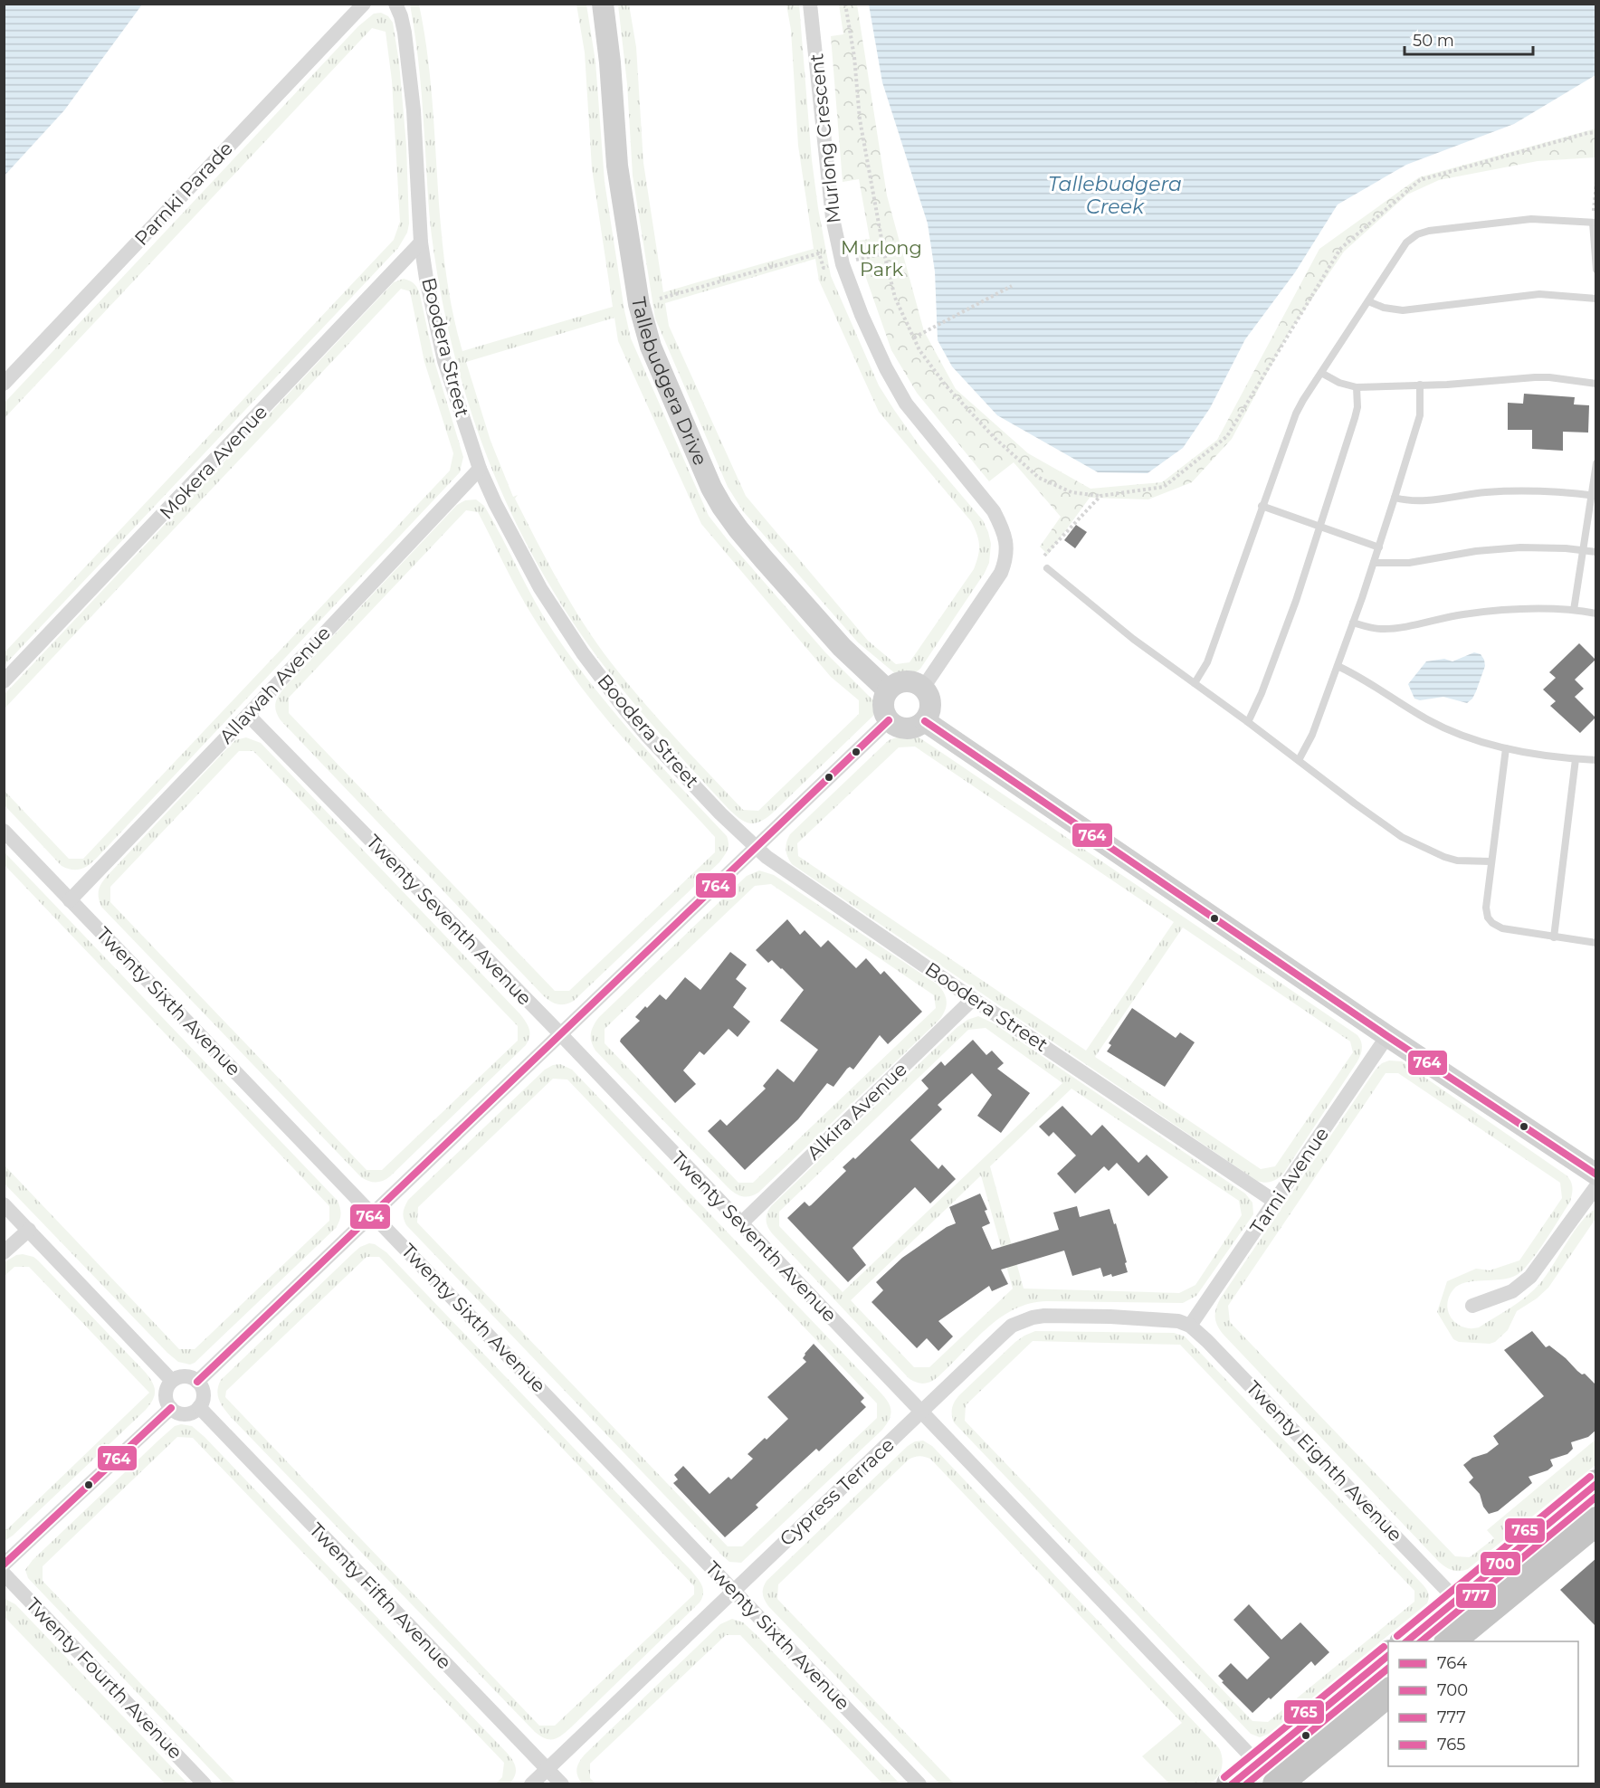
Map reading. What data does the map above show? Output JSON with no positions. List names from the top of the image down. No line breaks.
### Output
{"streets":{"street":["Murlong Crescent","Parnki Parade","Boodera Street","Tallebudgera Drive","Mokera Avenue","Allawah Avenue","Twenty Seventh Avenue","Twenty Sixth Avenue","Alkira Avenue","Tarni Avenue","Twenty Eighth Avenue","Cypress Terrace","Twenty Fifth Avenue","Twenty Fourth Avenue"]},"crossings":[["Murlong Crescent","Tallebudgera Drive"],["Boodera Street","Mokera Avenue"],["Boodera Street","Allawah Avenue"],["Boodera Street","Alkira Avenue"],["Boodera Street","Tarni Avenue"],["Allawah Avenue","Twenty Seventh Avenue"],["Allawah Avenue","Twenty Sixth Avenue"],["Twenty Seventh Avenue","Alkira Avenue"],["Twenty Seventh Avenue","Cypress Terrace"],["Twenty Sixth Avenue","Cypress Terrace"],["Tarni Avenue","Twenty Eighth Avenue"],["Tarni Avenue","Cypress Terrace"],["Twenty Eighth Avenue","Cypress Terrace"],["Cypress Terrace","Twenty Fifth Avenue"]],"water":["Tallebudgera Creek"],"parks":["Murlong Park"],"lines":["transit line 764","transit line 765","transit line 700","transit line 777"],"legend":["764","700","777","765"],"scale_bar":"50 m"}
